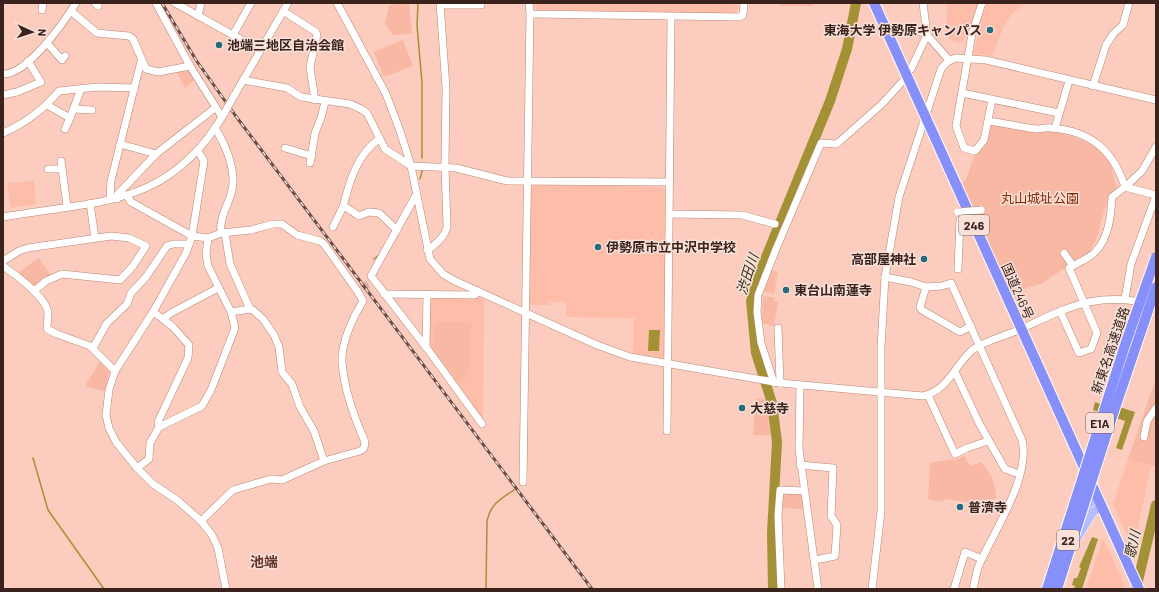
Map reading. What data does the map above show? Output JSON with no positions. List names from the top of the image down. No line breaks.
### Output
{"streets":{"highway":["246","国道246号","新東名高速道路","E1A"],"main road":["22"]},"crossings":[["国道246号","22"],["新東名高速道路","22"]],"districts":["池端"],"water":["渋田川","歌川"],"parks":["丸山城址公園"],"places":["東海大学 伊勢原キャンパス","池端三地区自治会館","伊勢原市立中沢中学校","高部屋神社","東台山南蓮寺","大慈寺","普濟寺"],"north":"right"}
